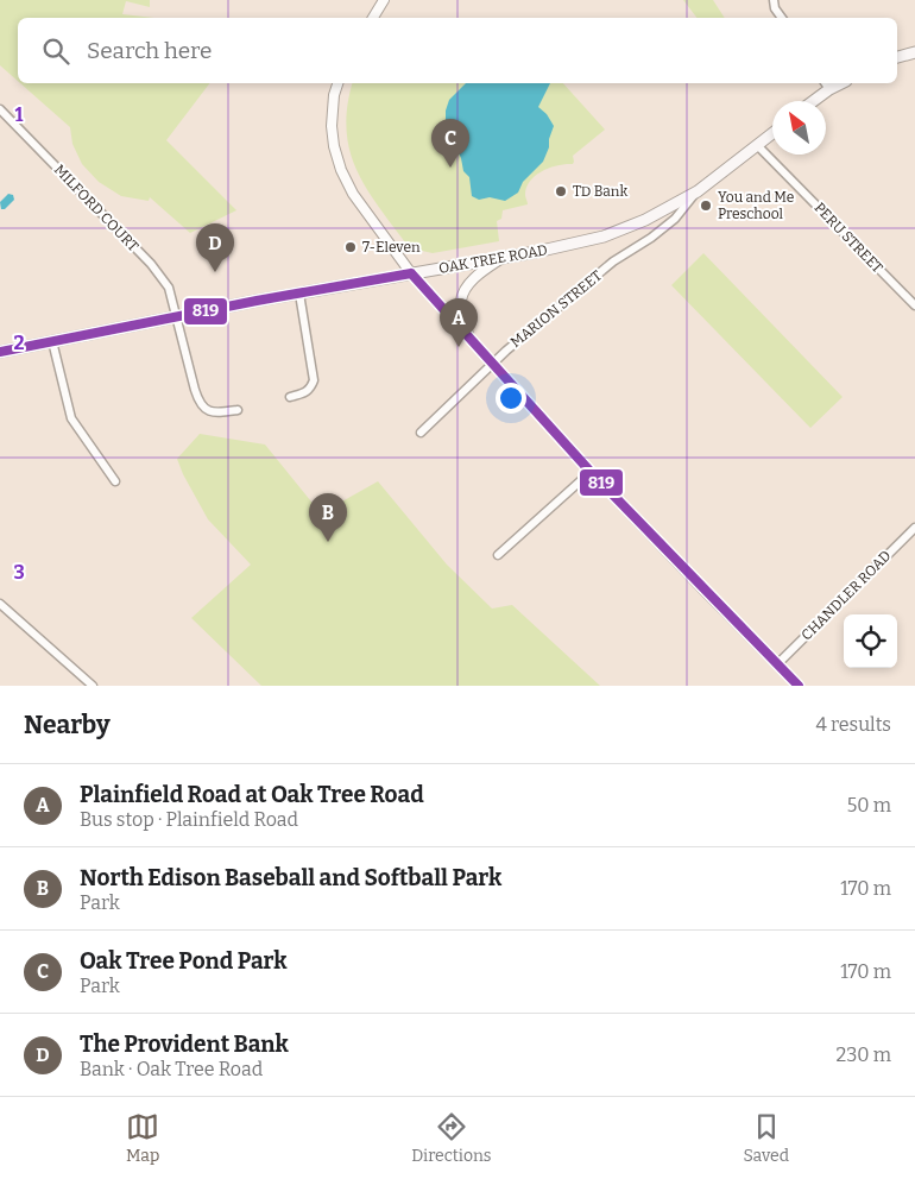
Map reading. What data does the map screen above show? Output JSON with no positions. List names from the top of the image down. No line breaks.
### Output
{"streets":{"main road":["OAK TREE ROAD"],"street":["MILFORD COURT","PERU STREET","MARION STREET","CHANDLER ROAD"]},"crossings":[["MILFORD COURT","OAK TREE ROAD"],["PERU STREET","OAK TREE ROAD"],["OAK TREE ROAD","MARION STREET"]],"places":["TD Bank","You and Me Preschool","7-Eleven"],"lines":["transit line 819"],"north":"top left","page":{"search":"Search here","pins":["C","D","A","B"],"heading":["Nearby","4 results"],"list":[{"mark":"A","name":"Plainfield Road at Oak Tree Road","note":"Bus stop · Plainfield Road","value":"50 m"},{"mark":"B","name":"North Edison Baseball and Softball Park","note":"Park","value":"170 m"},{"mark":"C","name":"Oak Tree Pond Park","note":"Park","value":"170 m"},{"mark":"D","name":"The Provident Bank","note":"Bank · Oak Tree Road","value":"230 m"}],"nav":["Map","Directions","Saved"]},"grid":{"rows":["1","2","3"]}}
